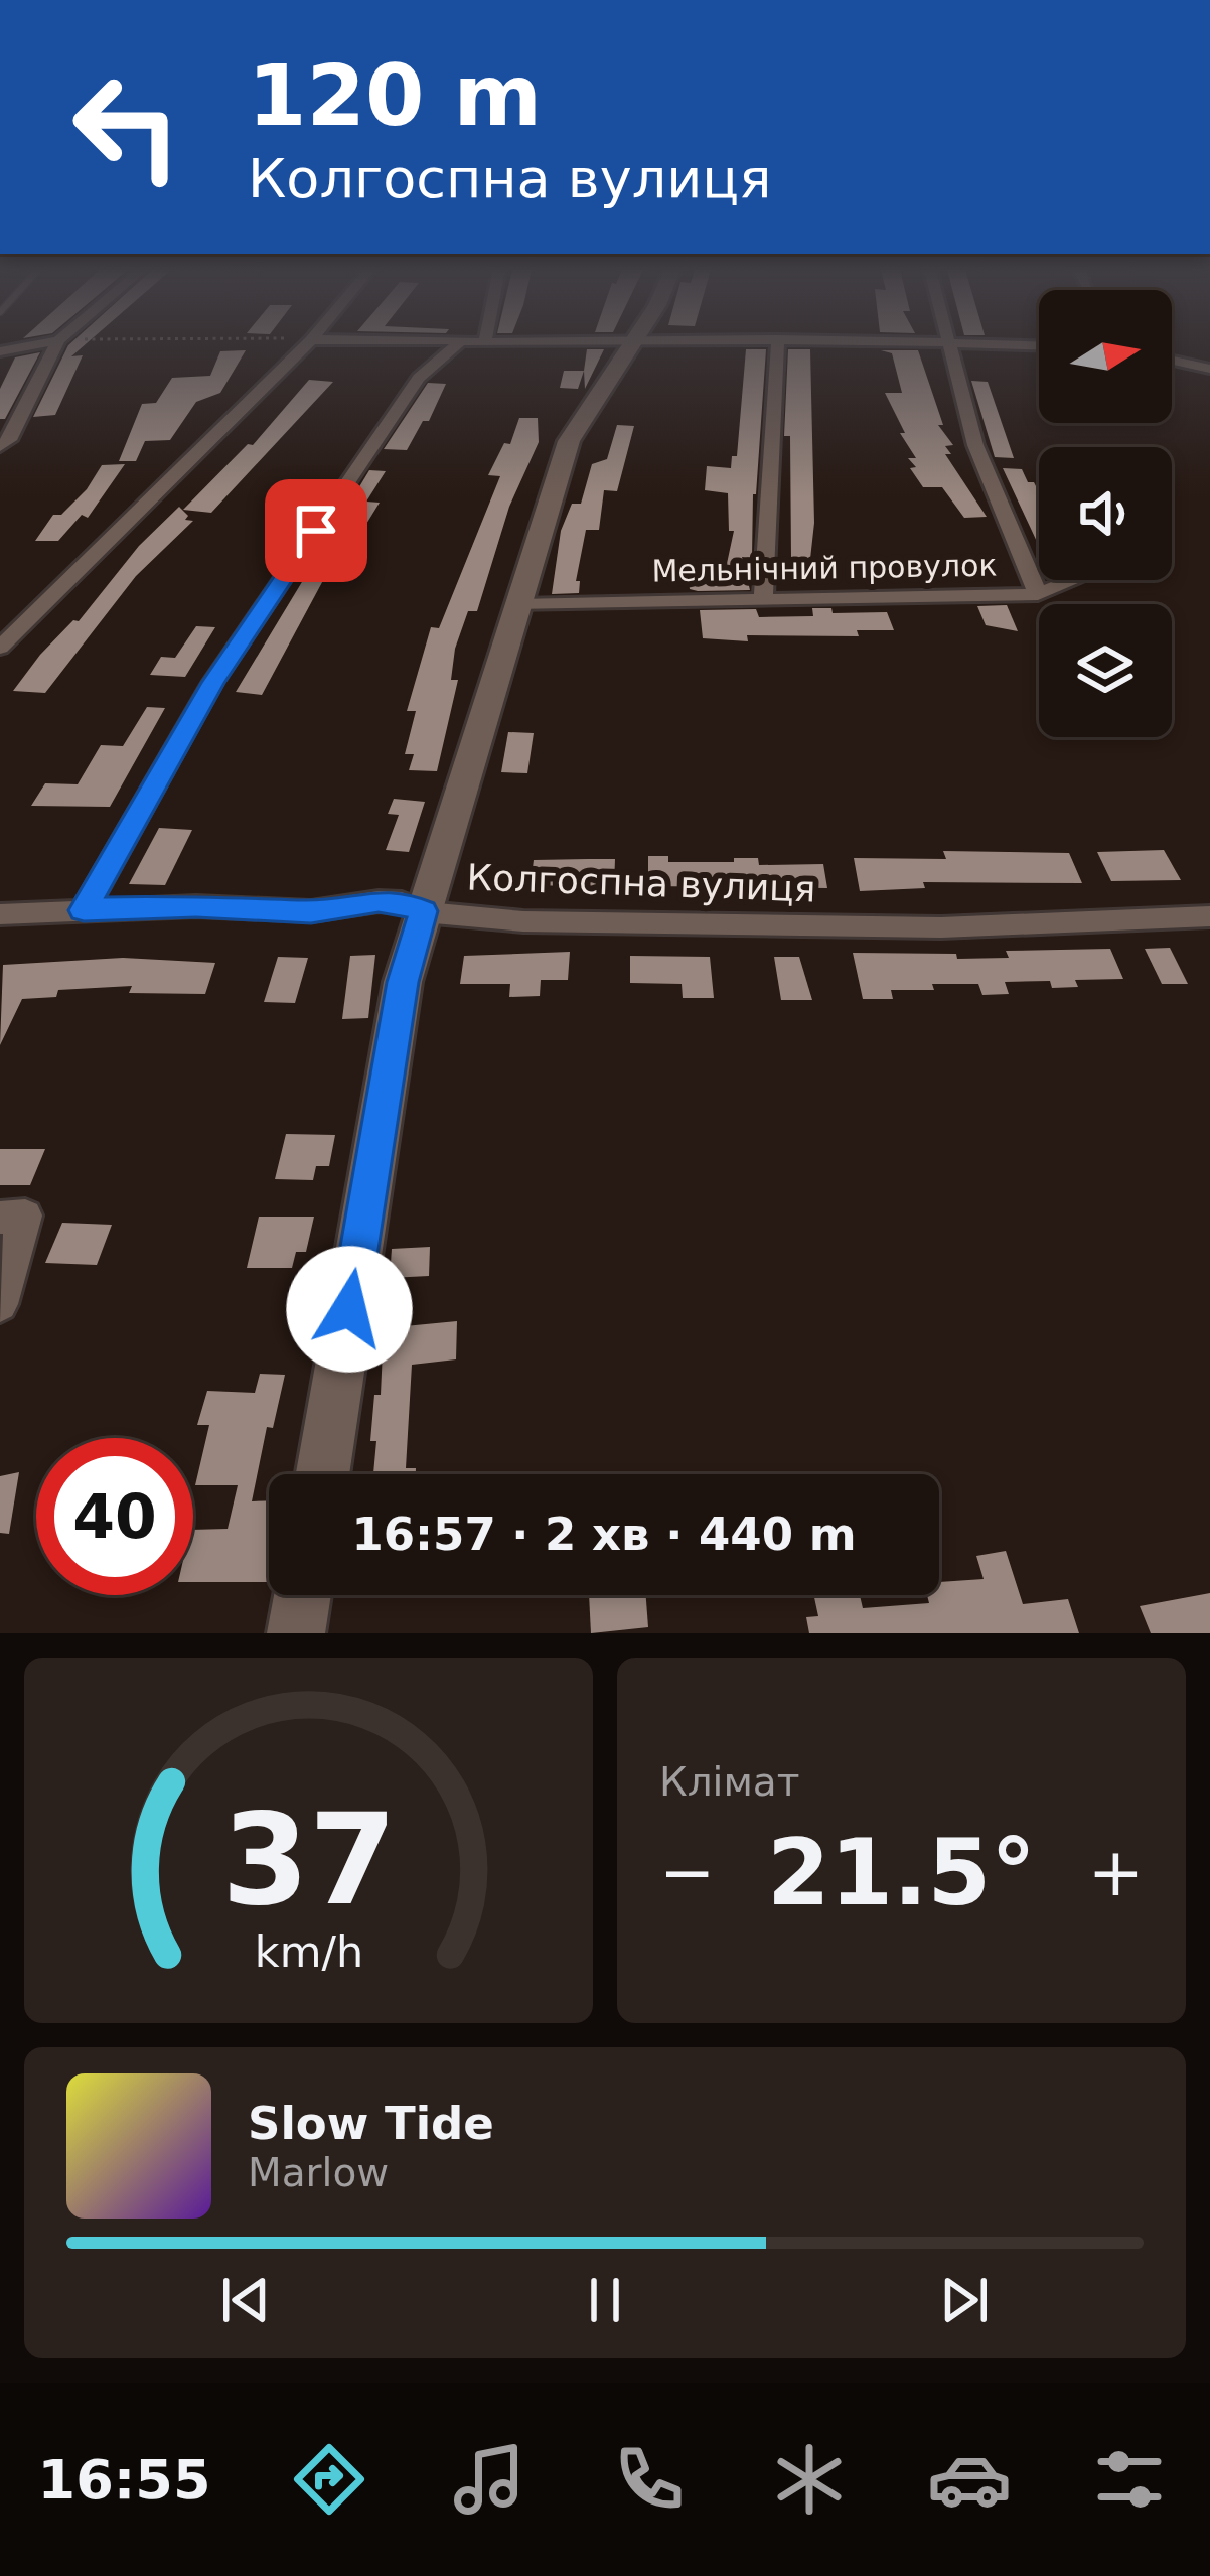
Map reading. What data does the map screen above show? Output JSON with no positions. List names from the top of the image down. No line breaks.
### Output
{"streets":{"street":["Мельнiчний провулок","Колгоспна вулиця"]},"north":"right","page":{"turn":["120 m","Колгоспна вулиця"],"limit":"40","trip":"16:57 · 2 хв · 440 m","tile":"Клімат","heat":["−","21.5°","+"],"song":["Slow Tide","Marlow"],"tabs":"16:55","gauge":["37","km/h"]}}
